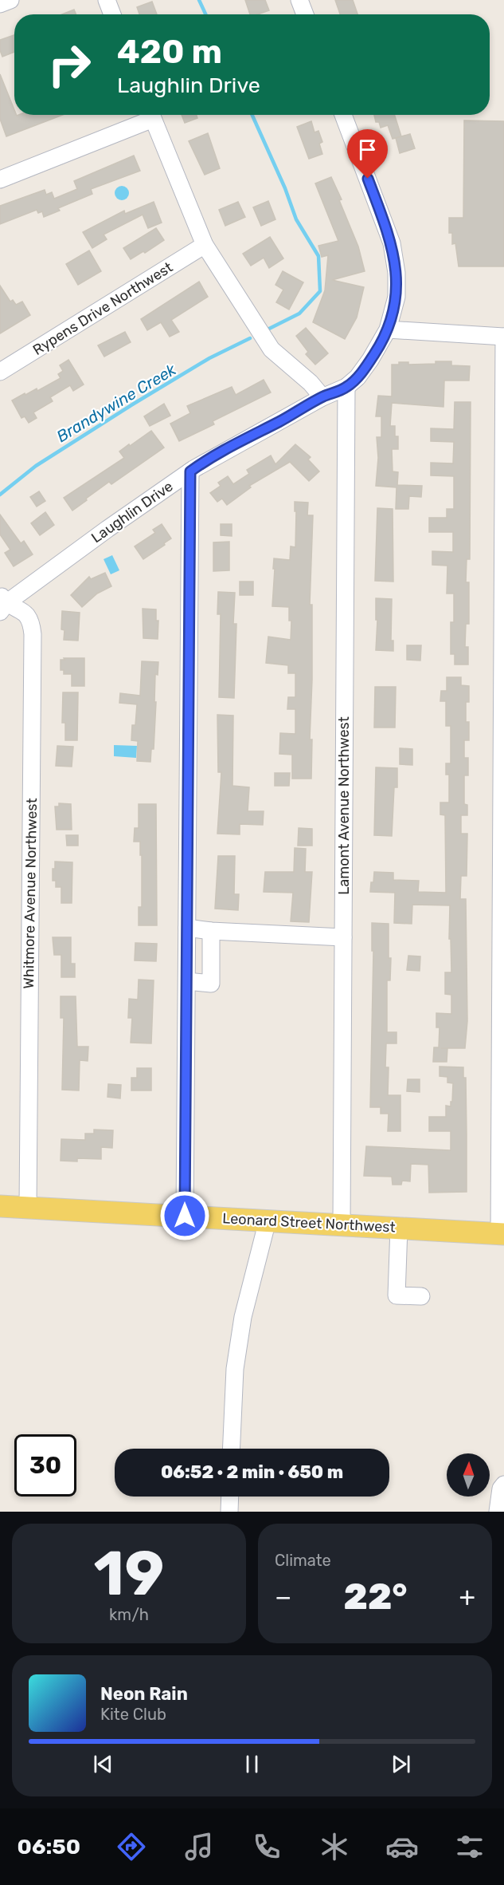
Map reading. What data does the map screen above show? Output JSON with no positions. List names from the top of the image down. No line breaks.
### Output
{"streets":{"main road":["Leonard Street Northwest"],"street":["Rypens Drive Northwest","Laughlin Drive","Lamont Avenue Northwest","Whitmore Avenue Northwest"]},"crossings":[["Laughlin Drive","Lamont Avenue Northwest"],["Laughlin Drive","Whitmore Avenue Northwest"],["Lamont Avenue Northwest","Leonard Street Northwest"],["Whitmore Avenue Northwest","Leonard Street Northwest"]],"water":["Brandywine Creek"],"north":"top","page":{"turn":["420 m","Laughlin Drive"],"limit":"30","trip":"06:52 · 2 min · 650 m","tile":[["19","km/h"],"Climate"],"heat":["−","22°","+"],"song":["Neon Rain","Kite Club"],"tabs":"06:50"}}
